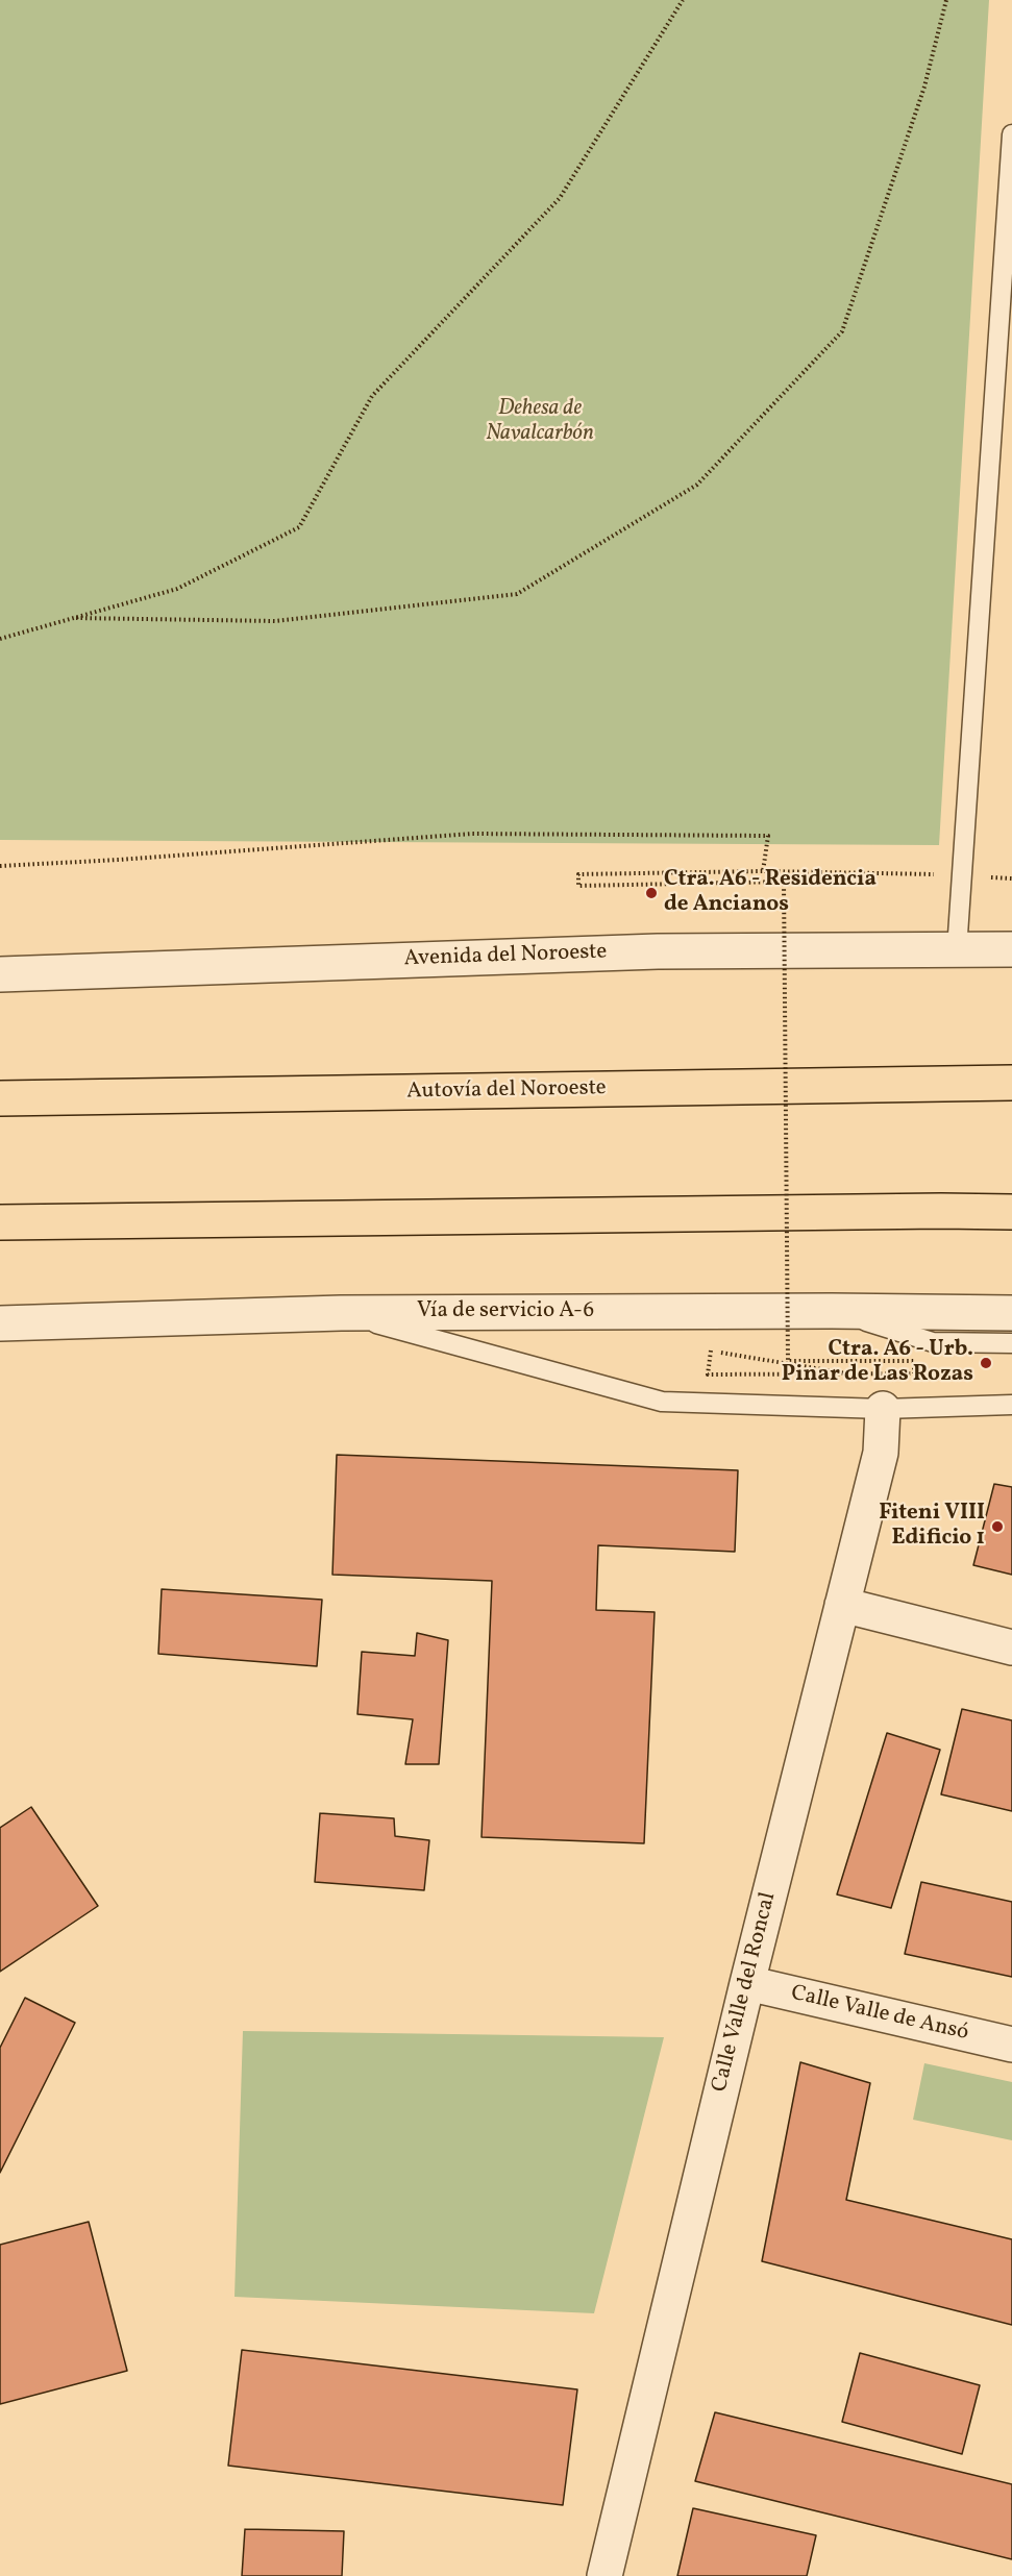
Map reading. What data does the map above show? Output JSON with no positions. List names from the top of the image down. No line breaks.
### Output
{"streets":{"highway":["Autovía del Noroeste"],"street":["Avenida del Noroeste","Vía de servicio A-6","Calle Valle del Roncal","Calle Valle de Ansó"]},"crossings":[["Calle Valle del Roncal","Calle Valle de Ansó"]],"parks":["Dehesa de Navalcarbón"],"places":["Ctra. A6 - Residencia de Ancianos","Ctra. A6 - Urb. Pinar de Las Rozas","Fiteni VIII Edificio 1"]}
